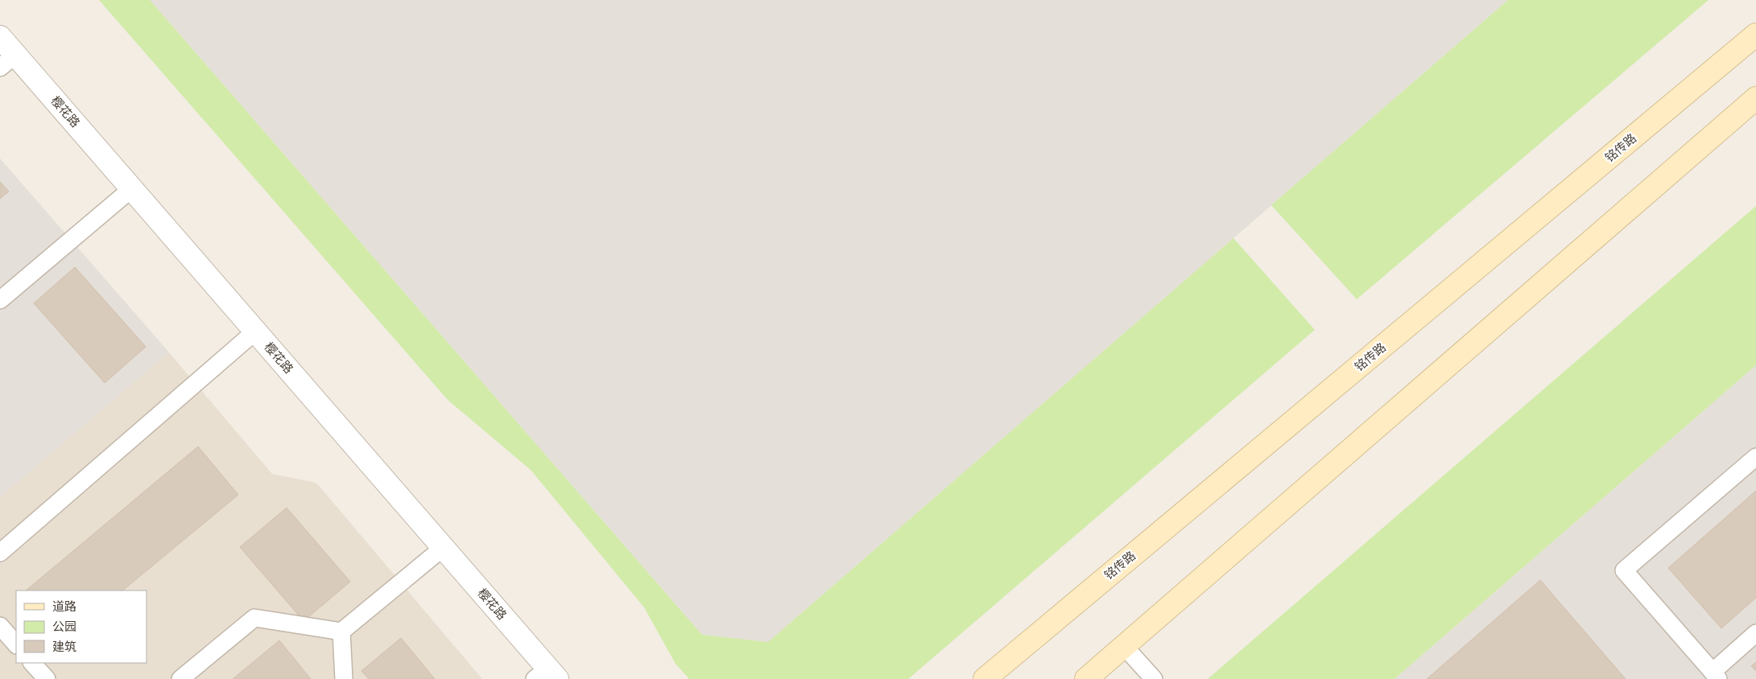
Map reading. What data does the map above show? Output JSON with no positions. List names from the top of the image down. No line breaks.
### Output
{"streets":{"main road":["铭传路"],"street":["樱花路"]},"legend":["道路","公园","建筑"]}
